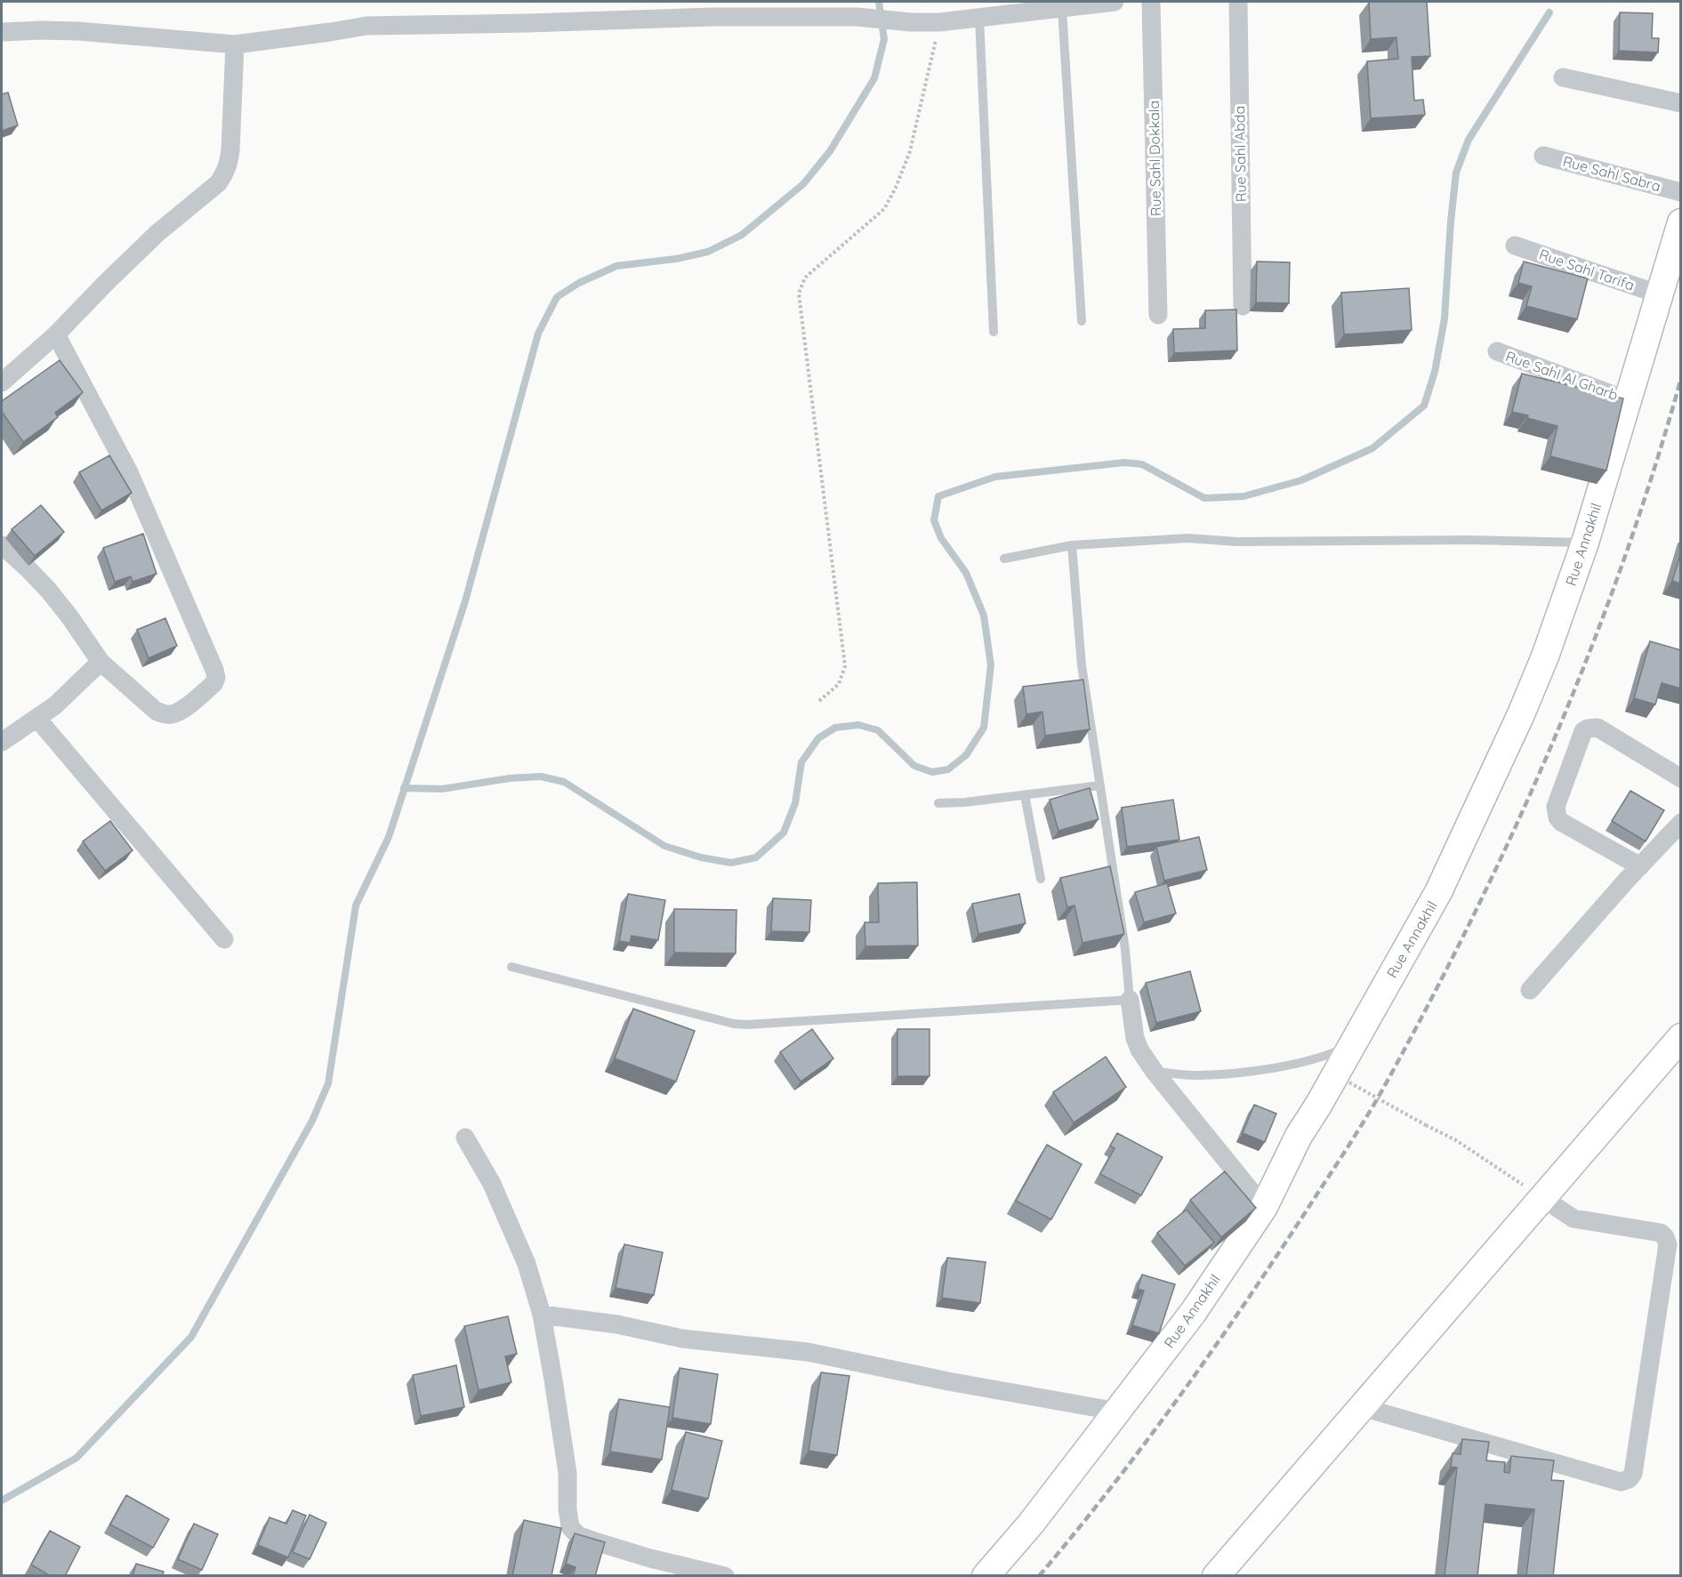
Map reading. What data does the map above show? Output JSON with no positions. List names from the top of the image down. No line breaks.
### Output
{"streets":{"street":["Rue Sahl Abda","Rue Sahl Dokkala","Rue Sahl Sabra","Rue Sahl Tarifa","Rue Sahl Al Gharb","Rue Annakhil"]},"crossings":[["Rue Sahl Tarifa","Rue Annakhil"],["Rue Sahl Al Gharb","Rue Annakhil"]]}
